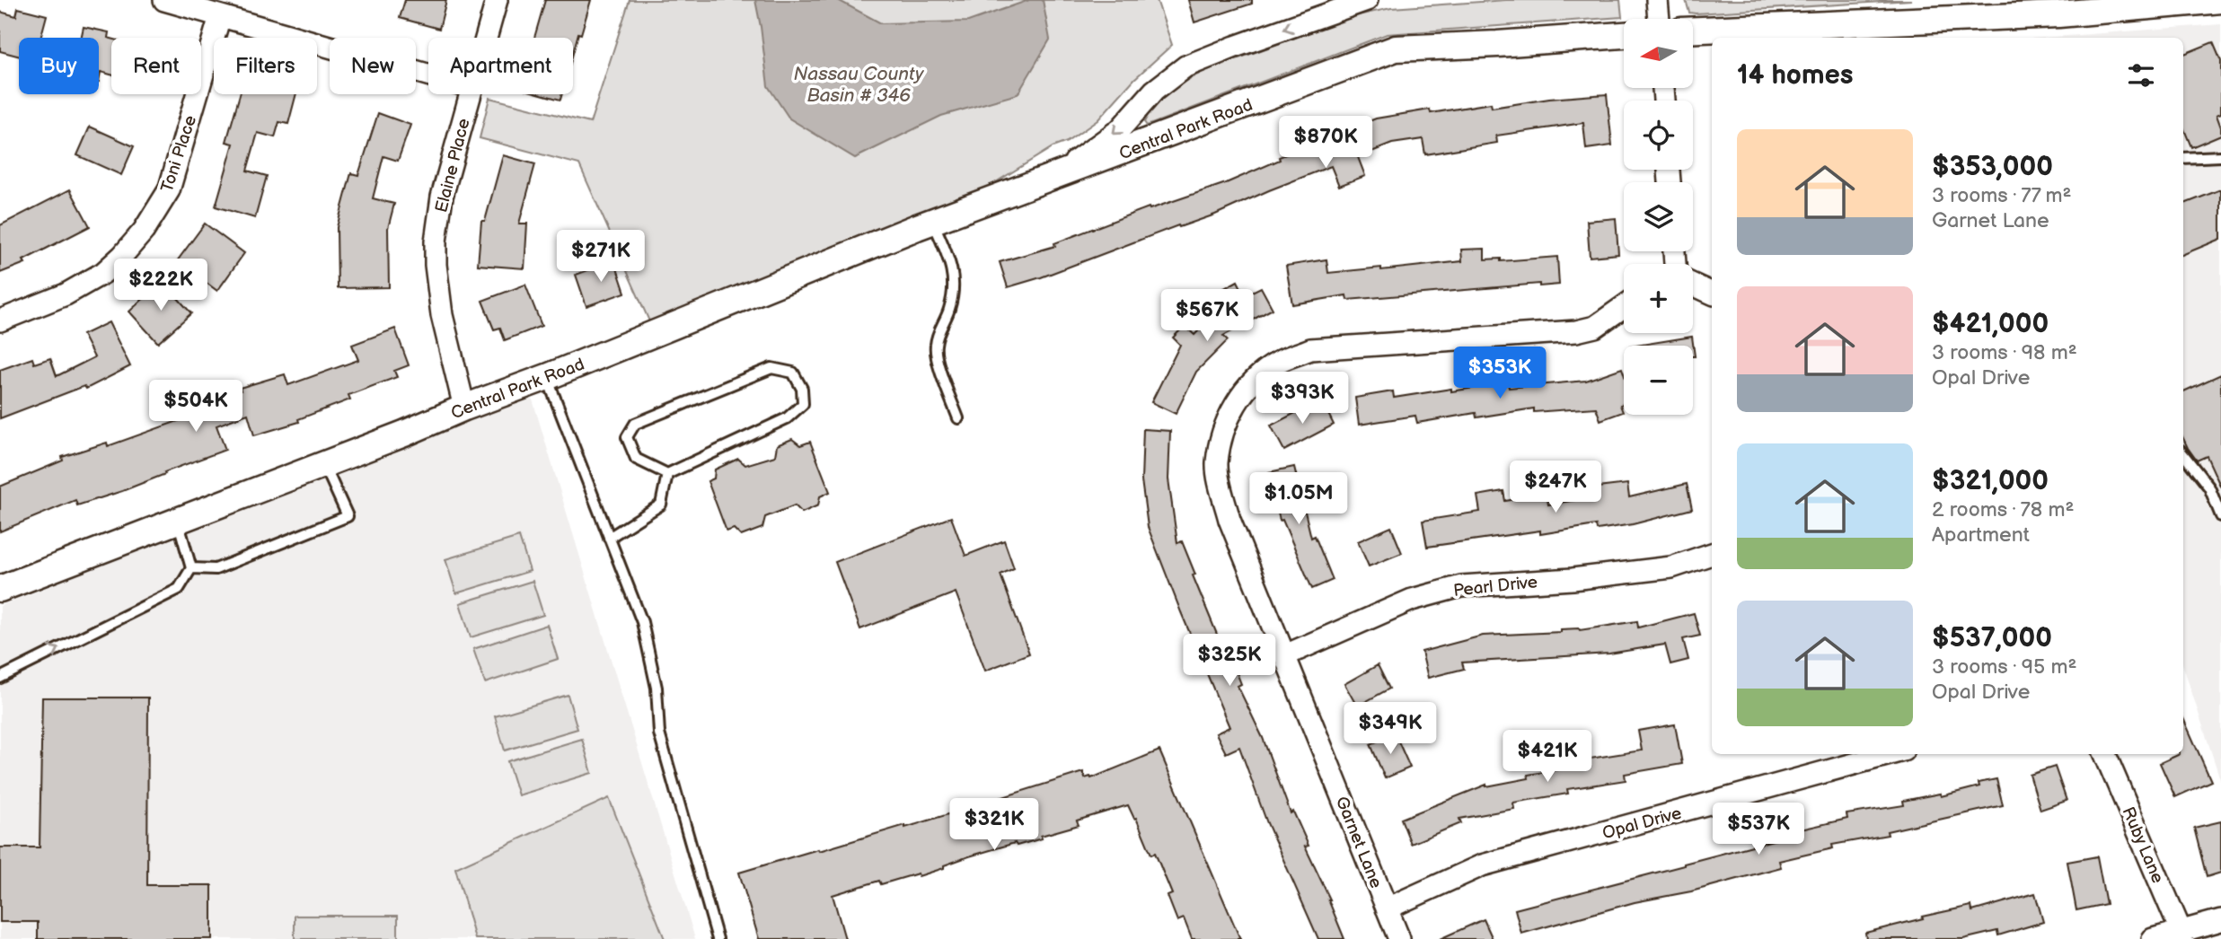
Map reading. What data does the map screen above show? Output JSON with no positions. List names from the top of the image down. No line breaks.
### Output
{"streets":{"street":["Central Park Road","Toni Place","Elaine Place","Pearl Drive","Opal Drive","Garnet Lane","Ruby Lane"]},"crossings":[["Central Park Road","Elaine Place"],["Pearl Drive","Garnet Lane"],["Opal Drive","Garnet Lane"]],"water":["Nassau County Basin # 346"],"north":"left","page":{"map_buttons":["+","−"],"chip":["Buy","Rent","Filters","New","Apartment"],"heading":"14 homes","list":[{"name":"$353,000","note":"3 rooms · 77 m² · Garnet Lane"},{"name":"$421,000","note":"3 rooms · 98 m² · Opal Drive"},{"name":"$321,000","note":"2 rooms · 78 m² · Apartment"},{"name":"$537,000","note":"3 rooms · 95 m² · Opal Drive"}],"price":["$870K","$271K","$222K","$567K","$353K","$393K","$504K","$247K","$1.05M","$325K","$349K","$421K","$321K","$537K"]}}
